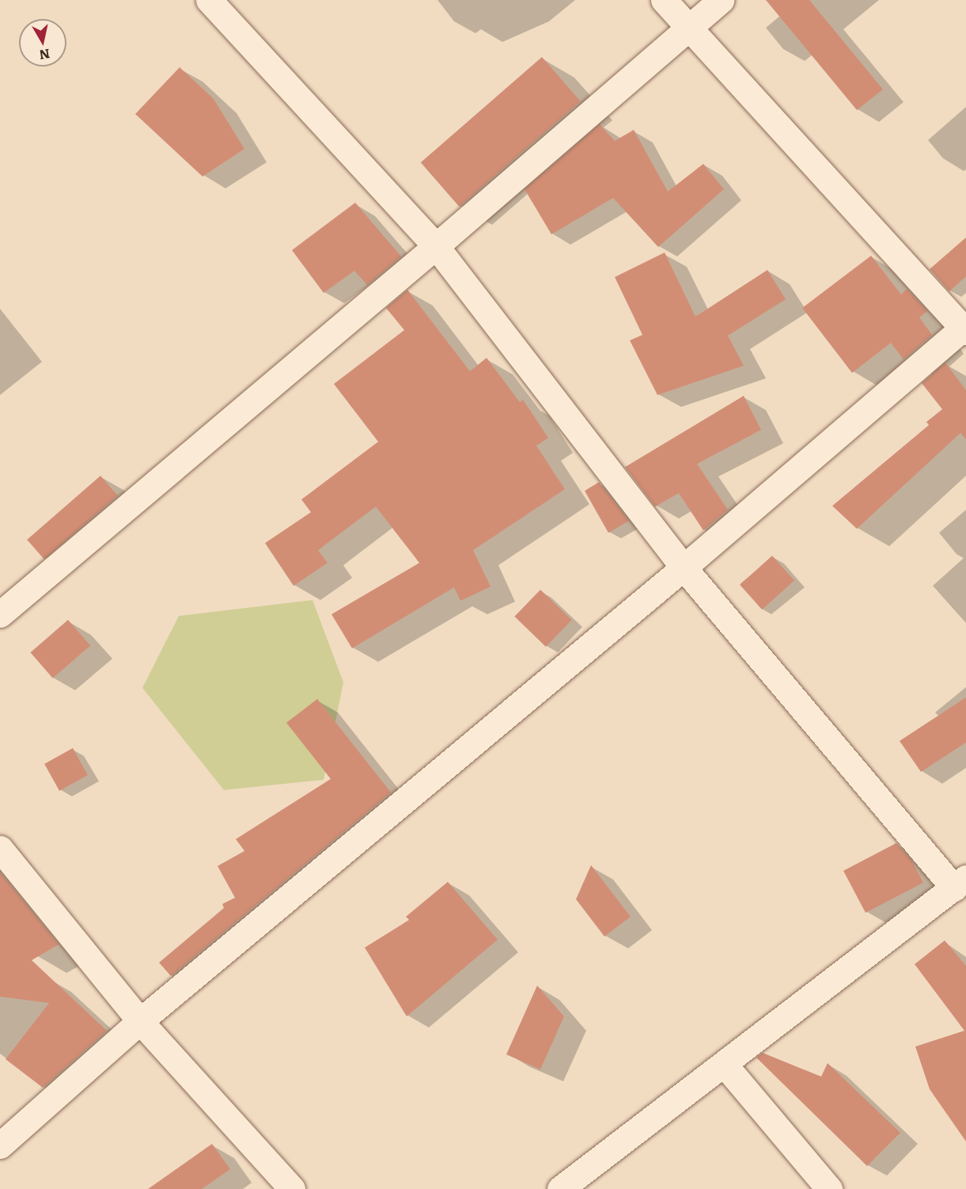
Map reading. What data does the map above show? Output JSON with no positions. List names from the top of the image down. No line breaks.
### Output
{"north":"bottom"}
